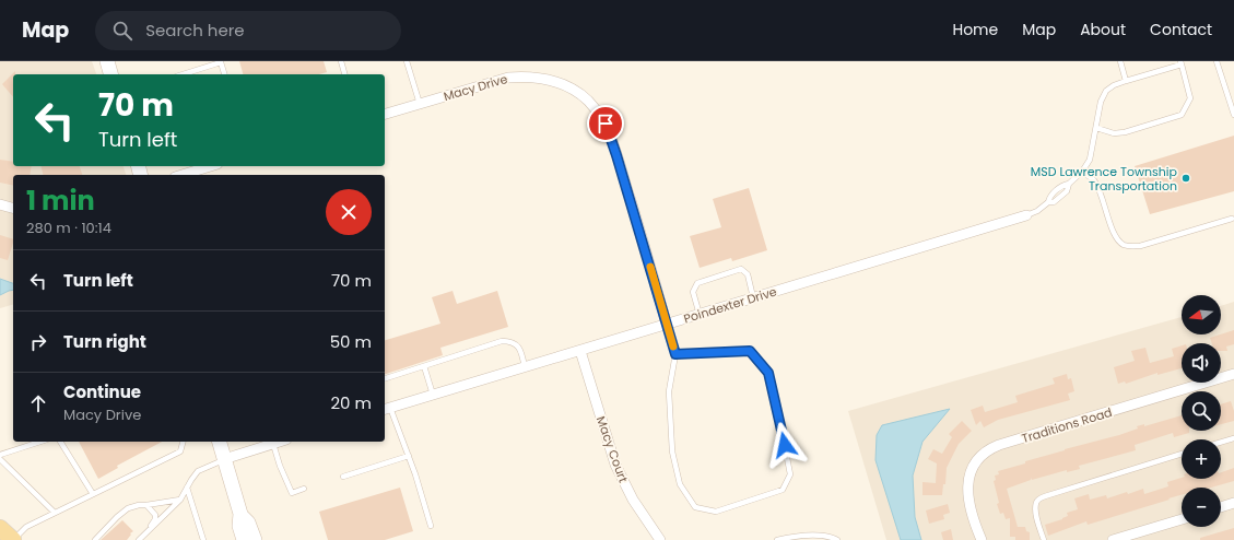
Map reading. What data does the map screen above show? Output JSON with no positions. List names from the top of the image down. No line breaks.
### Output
{"streets":{"street":["Macy Drive","Poindexter Drive","Traditions Road","Macy Court"]},"crossings":[["Macy Drive","Poindexter Drive"],["Poindexter Drive","Macy Court"]],"places":["MSD Lawrence Township Transportation"],"north":"left","page":{"header":"Map","search":"Search here","nav":["Home","Map","About","Contact"],"turn":["70 m","Turn left"],"heading":["1 min","280 m · 10:14"],"list":[{"name":"Turn left","value":"70 m"},{"name":"Turn right","value":"50 m"},{"name":"Continue","note":"Macy Drive","value":"20 m"}],"map_buttons":["+","−"]}}
